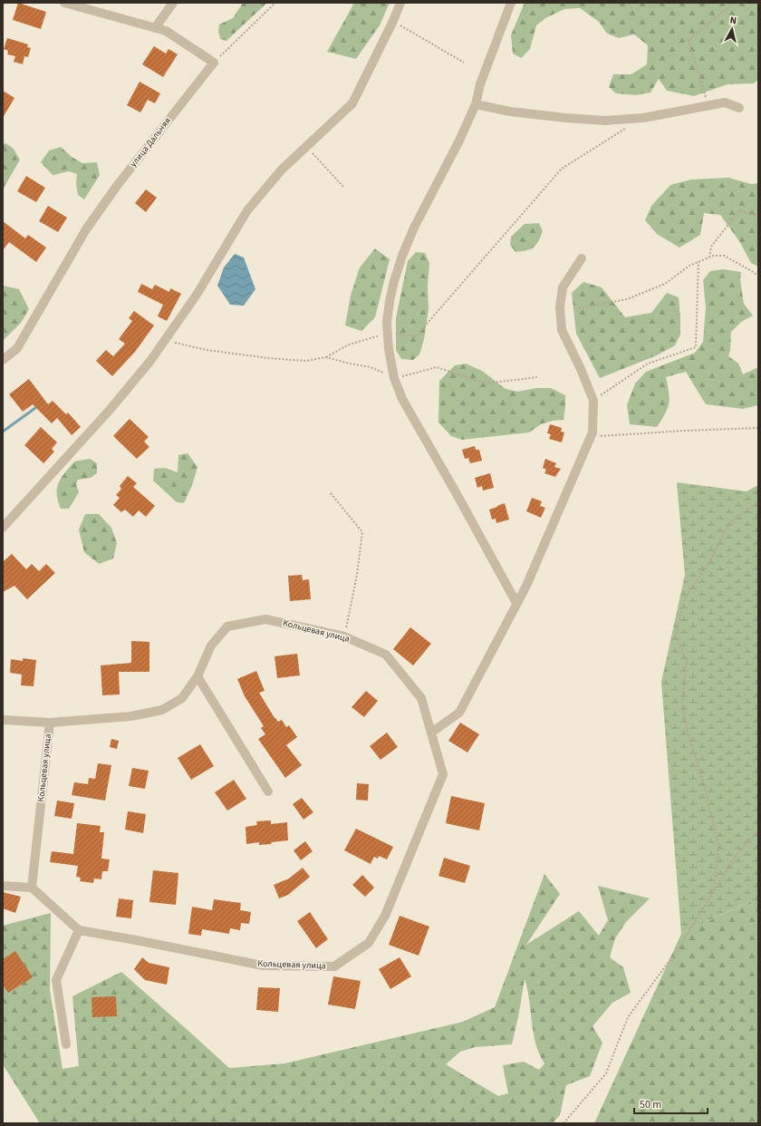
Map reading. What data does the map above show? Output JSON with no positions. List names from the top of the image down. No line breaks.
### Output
{"streets":{"street":["улица Дальняя","Кольцевая улица"]},"scale_bar":"50 m","north":"top"}
